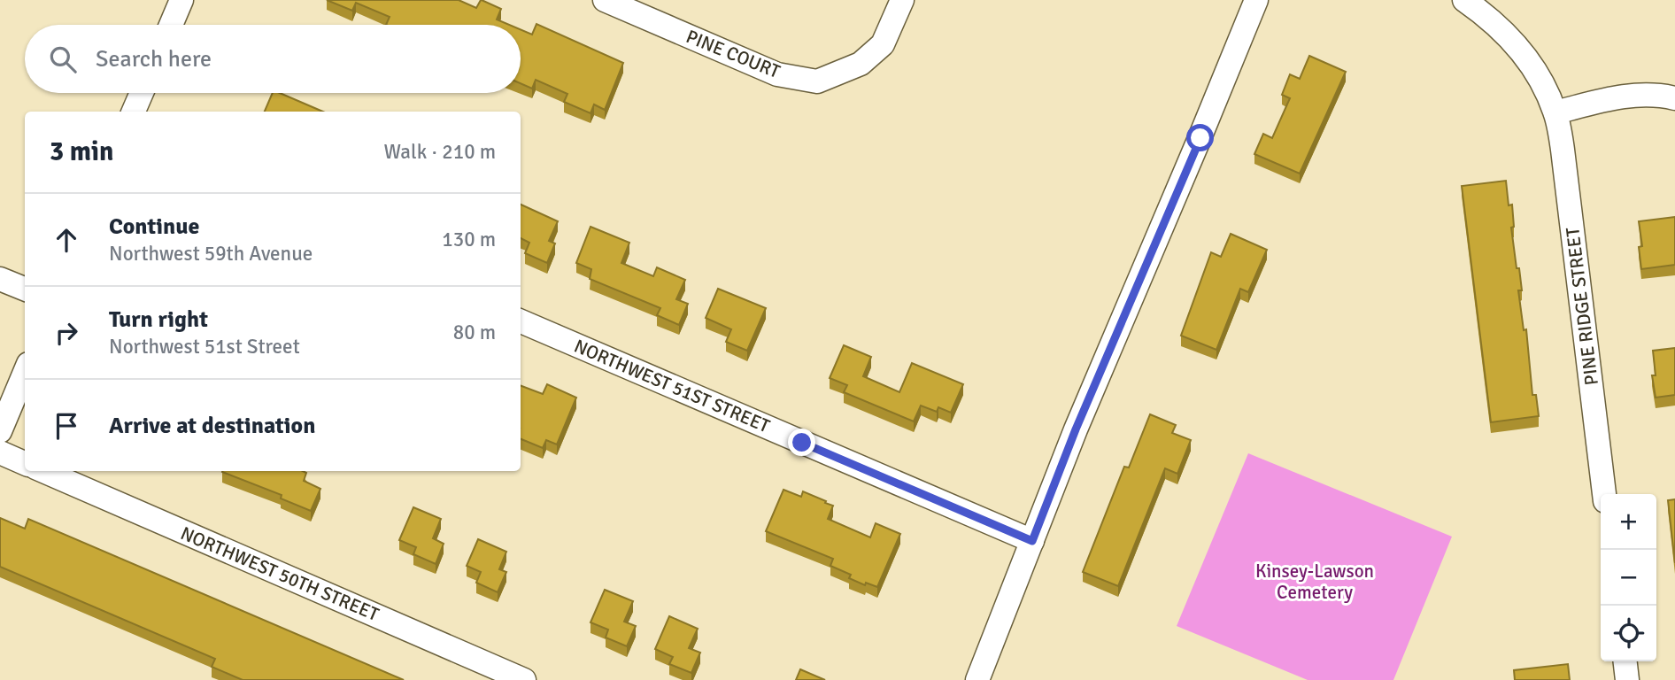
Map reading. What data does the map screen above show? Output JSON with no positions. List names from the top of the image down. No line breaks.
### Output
{"streets":{"street":["PINE COURT","PINE RIDGE STREET","NORTHWEST 51ST STREET","NORTHWEST 50TH STREET"]},"parks":["Kinsey-Lawson Cemetery"],"page":{"search":"Search here","heading":["3 min","Walk · 210 m"],"list":[["Continue","Northwest 59th Avenue","130 m"],["Turn right","Northwest 51st Street","80 m"],"Arrive at destination"],"map_buttons":["+","−"]}}
